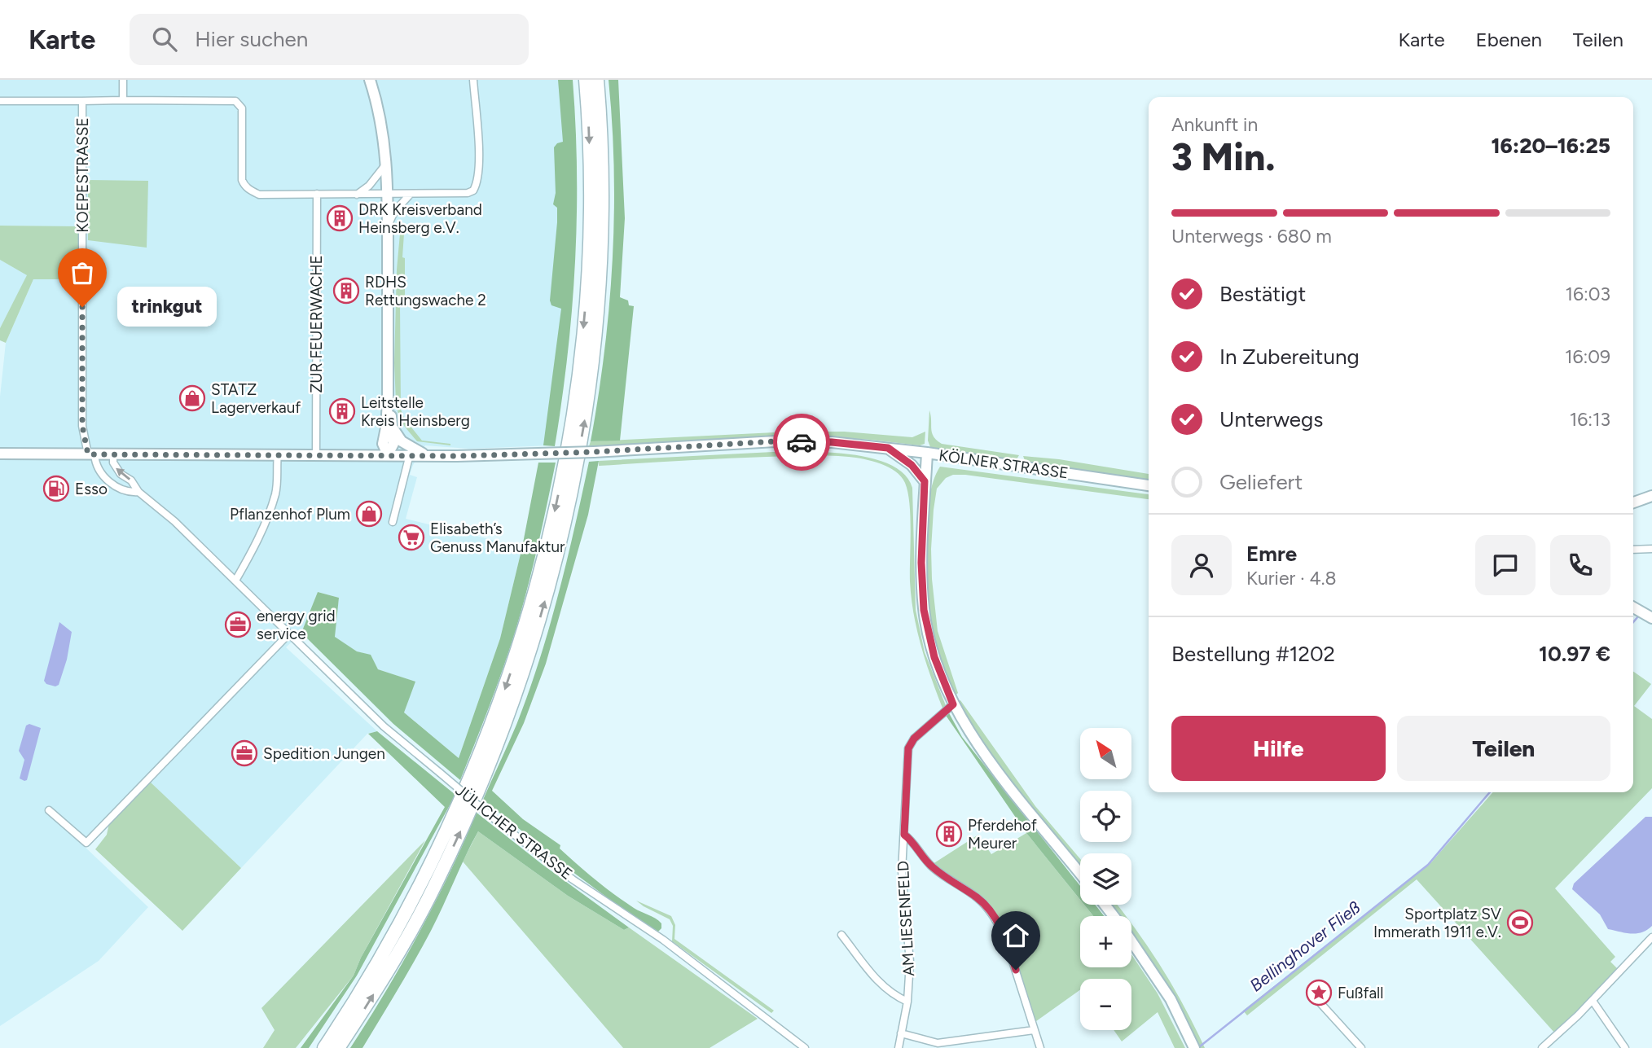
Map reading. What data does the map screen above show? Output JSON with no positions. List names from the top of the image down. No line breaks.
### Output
{"streets":{"main road":["KÖLNER STRASSE"],"street":["KOEPESTRASSE","ZUR FEUERWACHE","JÜLICHER STRASSE","AM LIESENFELD"]},"crossings":[["KOEPESTRASSE","ZUR FEUERWACHE"],["KOEPESTRASSE","KÖLNER STRASSE"],["KOEPESTRASSE","JÜLICHER STRASSE"],["ZUR FEUERWACHE","KÖLNER STRASSE"],["KÖLNER STRASSE","JÜLICHER STRASSE"]],"water":["Bellinghover Fließ"],"places":{"building":["DRK Kreisverband Heinsberg e.V.","RDHS Rettungswache 2","Leitstelle Kreis Heinsberg","Pferdehof Meurer"],"other":["trinkgut"],"shop":["STATZ Lagerverkauf","Pflanzenhof Plum"],"fuel station":["Esso"],"supermarket":["Elisabeth’s Genuss Manufaktur"],"office":["energy grid service","Spedition Jungen"],"sports":["Sportplatz SV Immerath 1911 e.V."],"place":["Fußfall"]},"north":"top left","page":{"header":"Karte","search":"Hier suchen","nav":["Karte","Ebenen","Teilen"],"heading":["3 Min.","Ankunft in","16:20–16:25"],"panel":["Emre","Kurier · 4.8","Bestellung #1202","10.97 €"],"bar":"Unterwegs · 680 m","list":[["Bestätigt","16:03"],["In Zubereitung","16:09"],["Unterwegs","16:13"],"Geliefert"],"bubble":"trinkgut","buttons":["Hilfe","Teilen"],"map_buttons":["+","−"]}}
